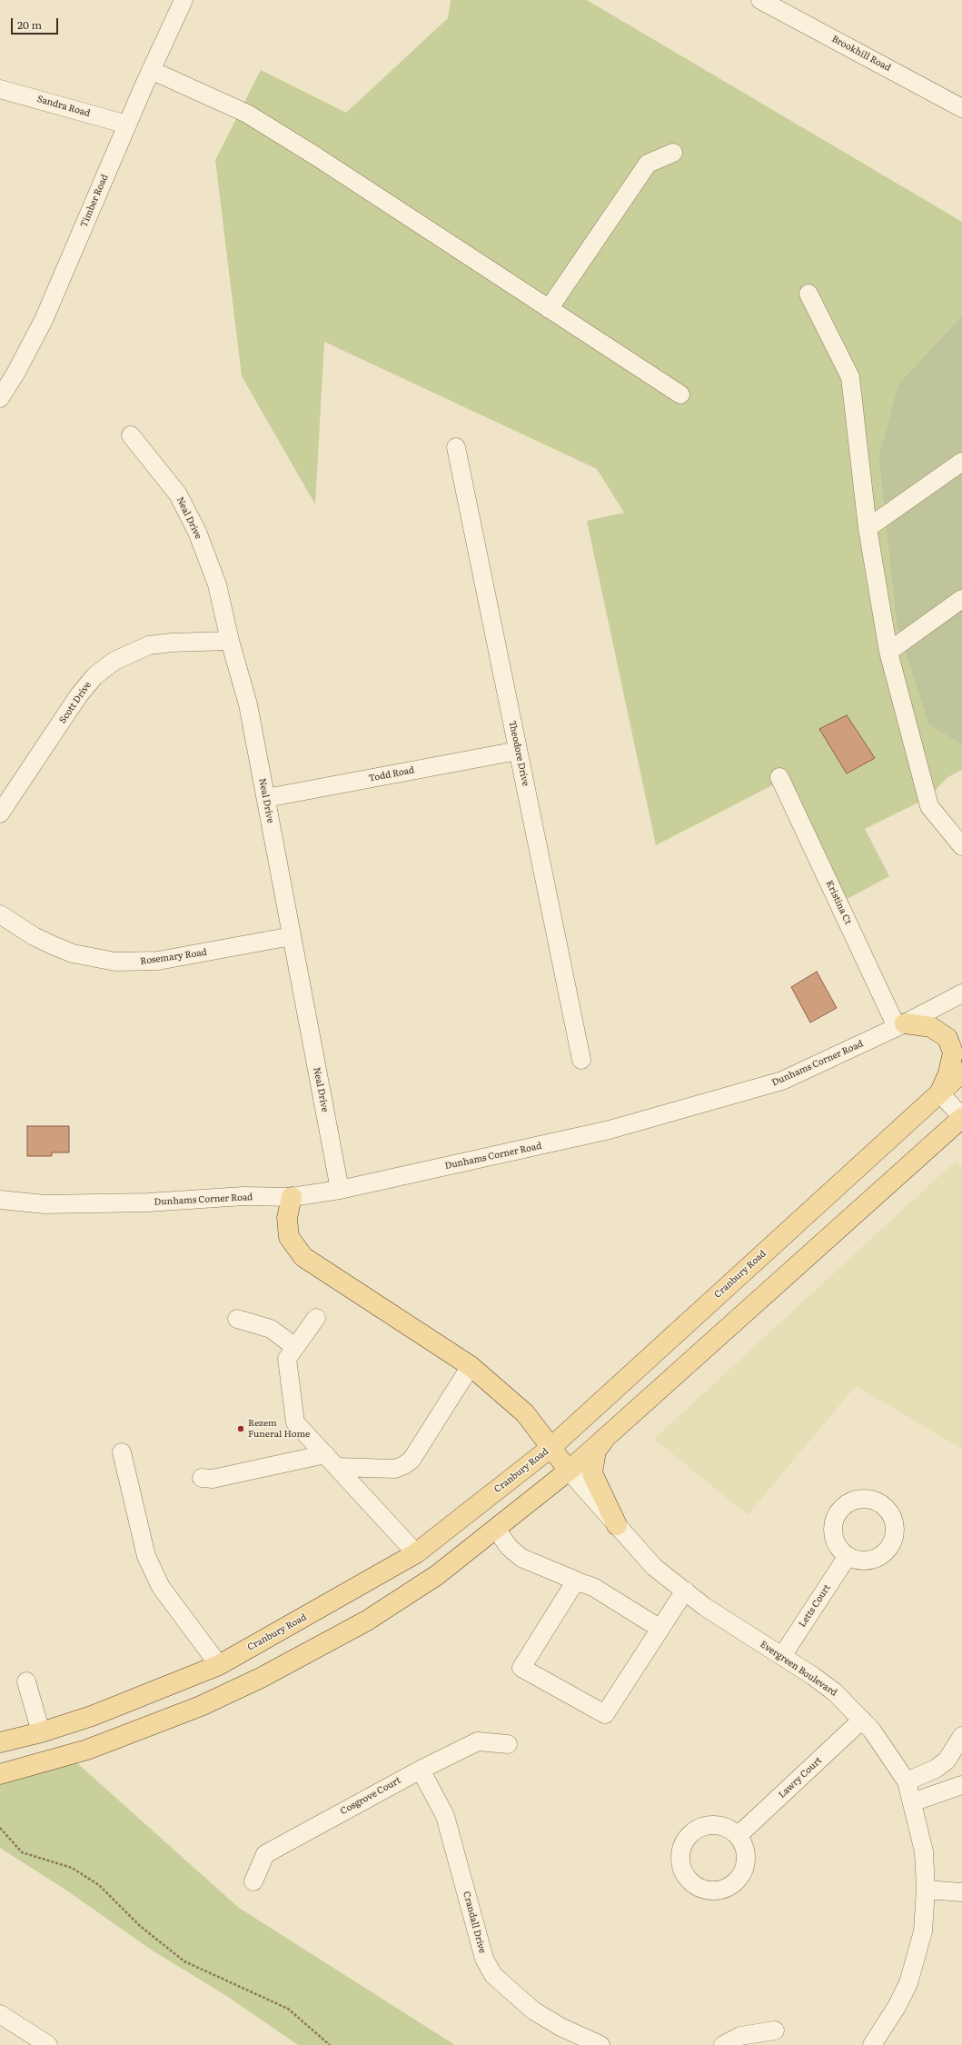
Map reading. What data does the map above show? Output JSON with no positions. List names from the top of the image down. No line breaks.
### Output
{"streets":{"main road":["Cranbury Road"],"street":["Brookhill Road","Sandra Road","Timber Road","Neal Drive","Scott Drive","Theodore Drive","Todd Road","Kristina Ct","Rosemary Road","Dunhams Corner Road","Letts Court","Evergreen Boulevard","Lawry Court","Cosgrove Court","Crandall Drive"]},"crossings":[["Sandra Road","Timber Road"],["Neal Drive","Scott Drive"],["Neal Drive","Todd Road"],["Neal Drive","Rosemary Road"],["Neal Drive","Dunhams Corner Road"],["Theodore Drive","Todd Road"],["Kristina Ct","Dunhams Corner Road"],["Letts Court","Evergreen Boulevard"],["Evergreen Boulevard","Lawry Court"],["Cosgrove Court","Crandall Drive"]],"places":["Rezem Funeral Home"],"scale_bar":"20 m"}
